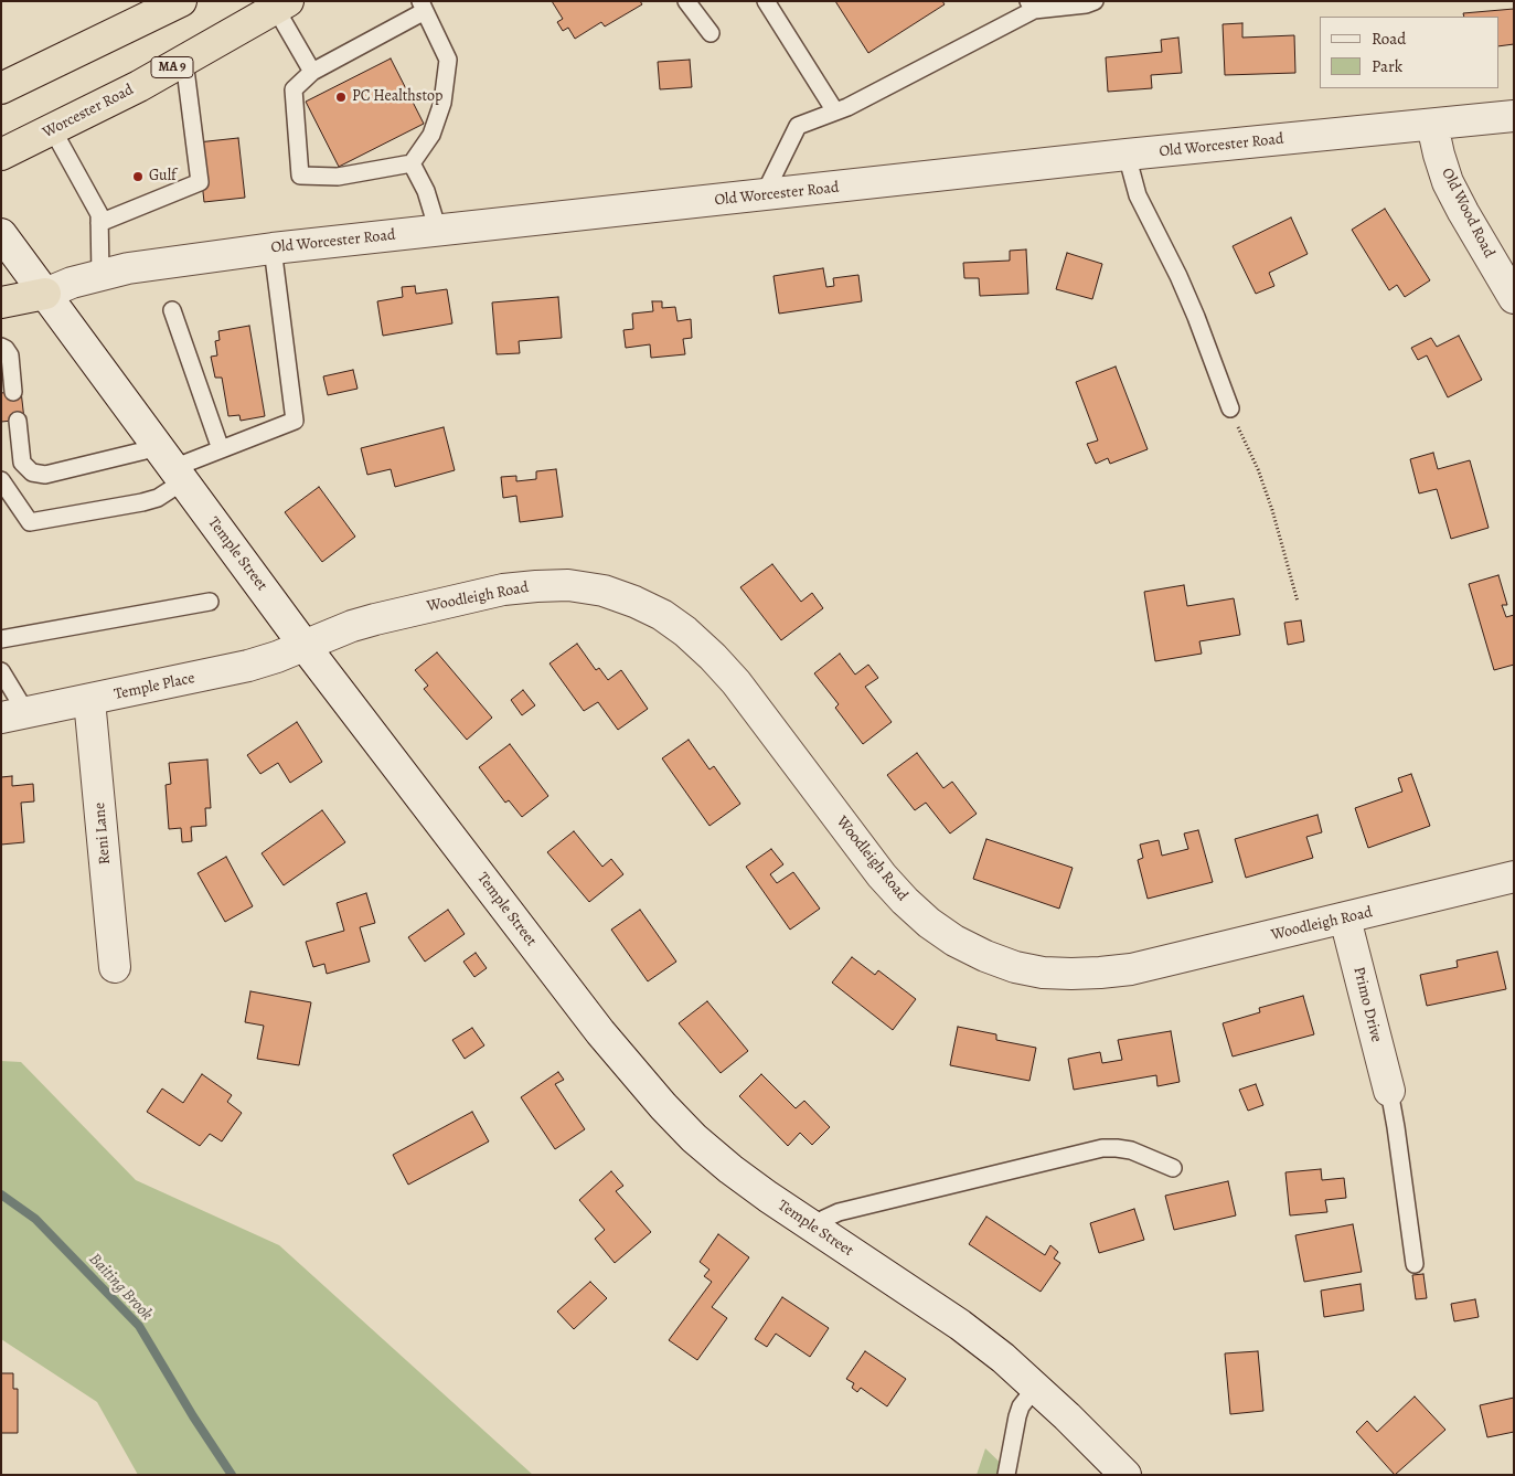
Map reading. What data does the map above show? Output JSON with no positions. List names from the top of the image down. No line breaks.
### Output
{"streets":{"highway":["MA 9","Worcester Road"],"street":["Old Worcester Road","Old Wood Road","Temple Street","Woodleigh Road","Temple Place","Reni Lane","Primo Drive"]},"crossings":[["Old Worcester Road","Old Wood Road"],["Old Worcester Road","Temple Street"],["Temple Street","Woodleigh Road"],["Temple Street","Temple Place"],["Woodleigh Road","Temple Place"],["Woodleigh Road","Primo Drive"],["Temple Place","Reni Lane"]],"water":["Baiting Brook"],"places":["PC Healthstop","Gulf"],"legend":["Road","Park"]}
